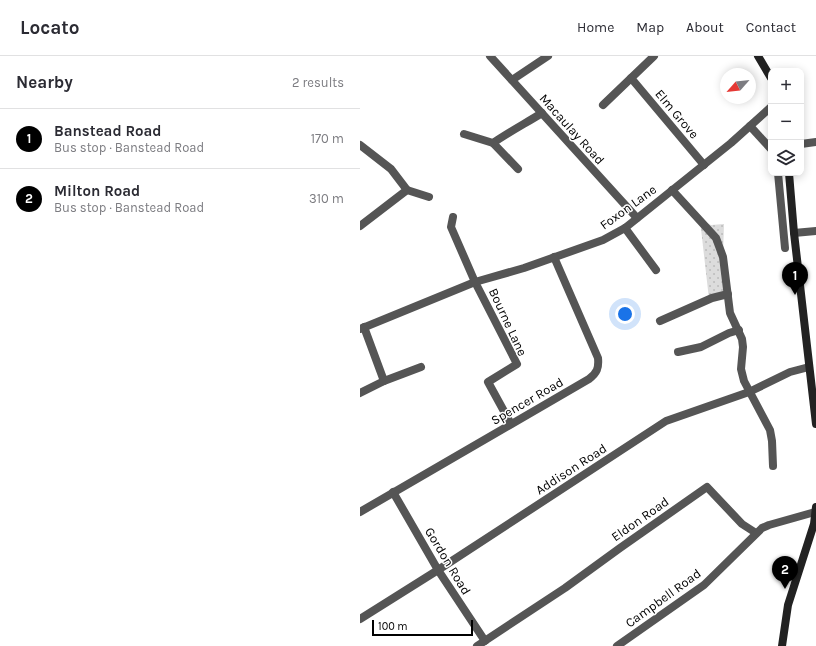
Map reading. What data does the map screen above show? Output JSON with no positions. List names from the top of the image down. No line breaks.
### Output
{"streets":{"street":["Elm Grove","Macaulay Road","Foxon Lane","Bourne Lane","Spencer Road","Addison Road","Eldon Road","Gordon Road","Campbell Road"]},"crossings":[["Elm Grove","Foxon Lane"],["Macaulay Road","Foxon Lane"],["Foxon Lane","Bourne Lane"],["Foxon Lane","Spencer Road"],["Bourne Lane","Spencer Road"],["Spencer Road","Gordon Road"],["Addison Road","Gordon Road"],["Eldon Road","Gordon Road"],["Eldon Road","Campbell Road"]],"scale_bar":"100 m","north":"bottom left","page":{"header":"Locato","nav":["Home","Map","About","Contact"],"heading":["Nearby","2 results"],"map_buttons":["+","−"],"list":[{"mark":"1","name":"Banstead Road","note":"Bus stop · Banstead Road","value":"170 m"},{"mark":"2","name":"Milton Road","note":"Bus stop · Banstead Road","value":"310 m"}],"pins":["1","2"],"scale":"100 m"}}
